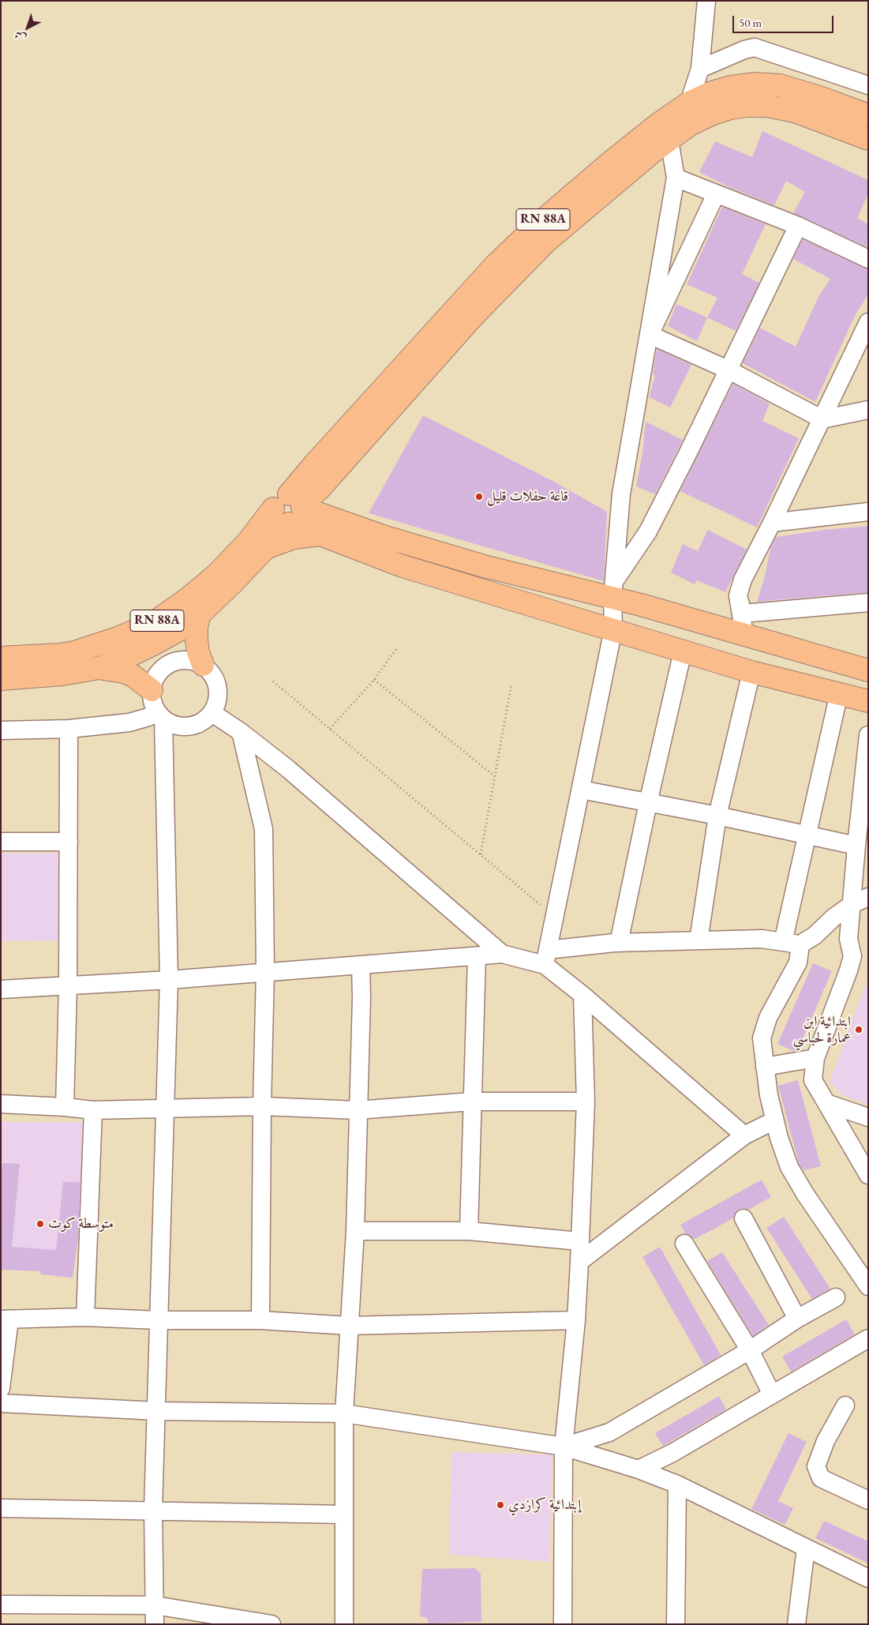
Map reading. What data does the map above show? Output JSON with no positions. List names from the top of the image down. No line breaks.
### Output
{"streets":{"main road":["RN 88A"]},"places":["قاعة حفلات قليل","ابتدائية ابن عمارة لحباسي","متوسطة كوت","إبتدائية كرازدي"],"scale_bar":"50 m","north":"bottom left"}
